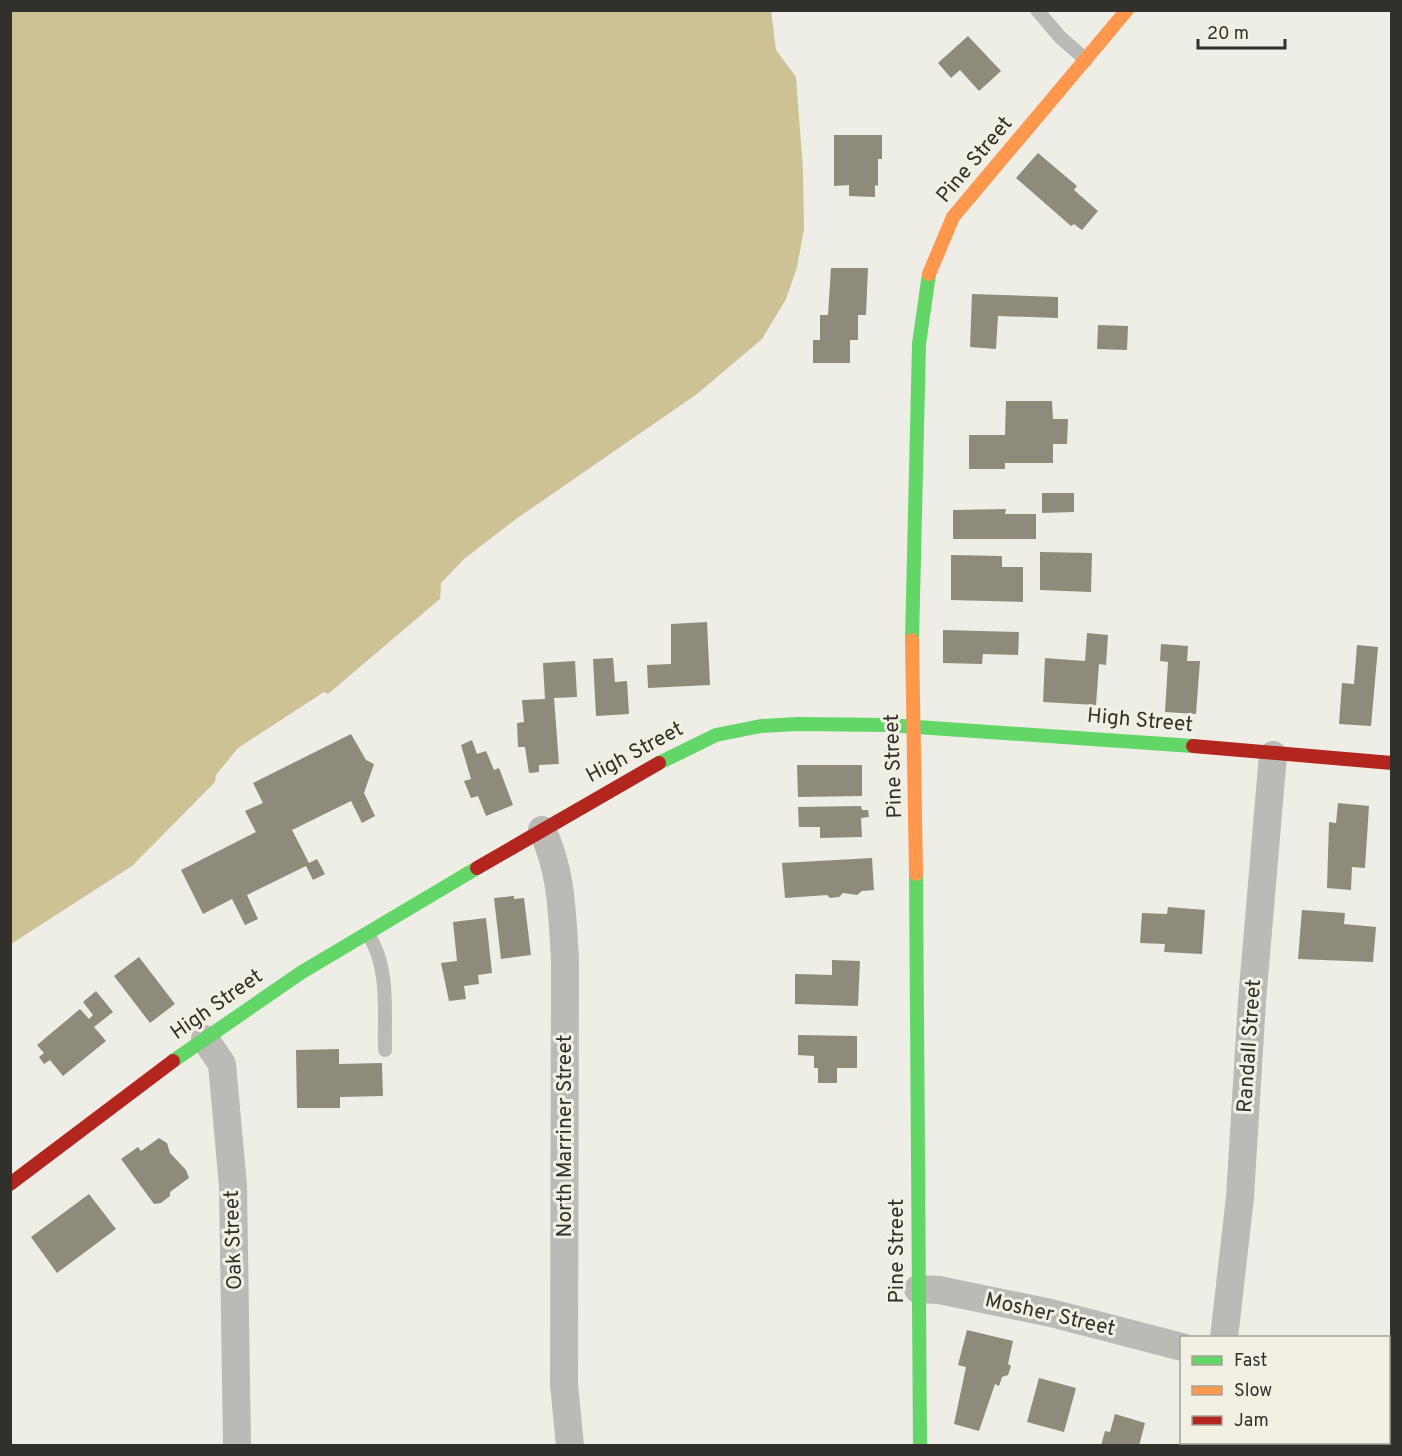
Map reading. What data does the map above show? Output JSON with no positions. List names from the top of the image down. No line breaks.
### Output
{"streets":{"street":["Pine Street","High Street","Randall Street","North Marriner Street","Oak Street","Mosher Street"]},"crossings":[["Pine Street","High Street"],["Pine Street","Mosher Street"],["High Street","Randall Street"],["High Street","North Marriner Street"],["High Street","Oak Street"]],"legend":["Fast","Slow","Jam"],"scale_bar":"20 m"}
